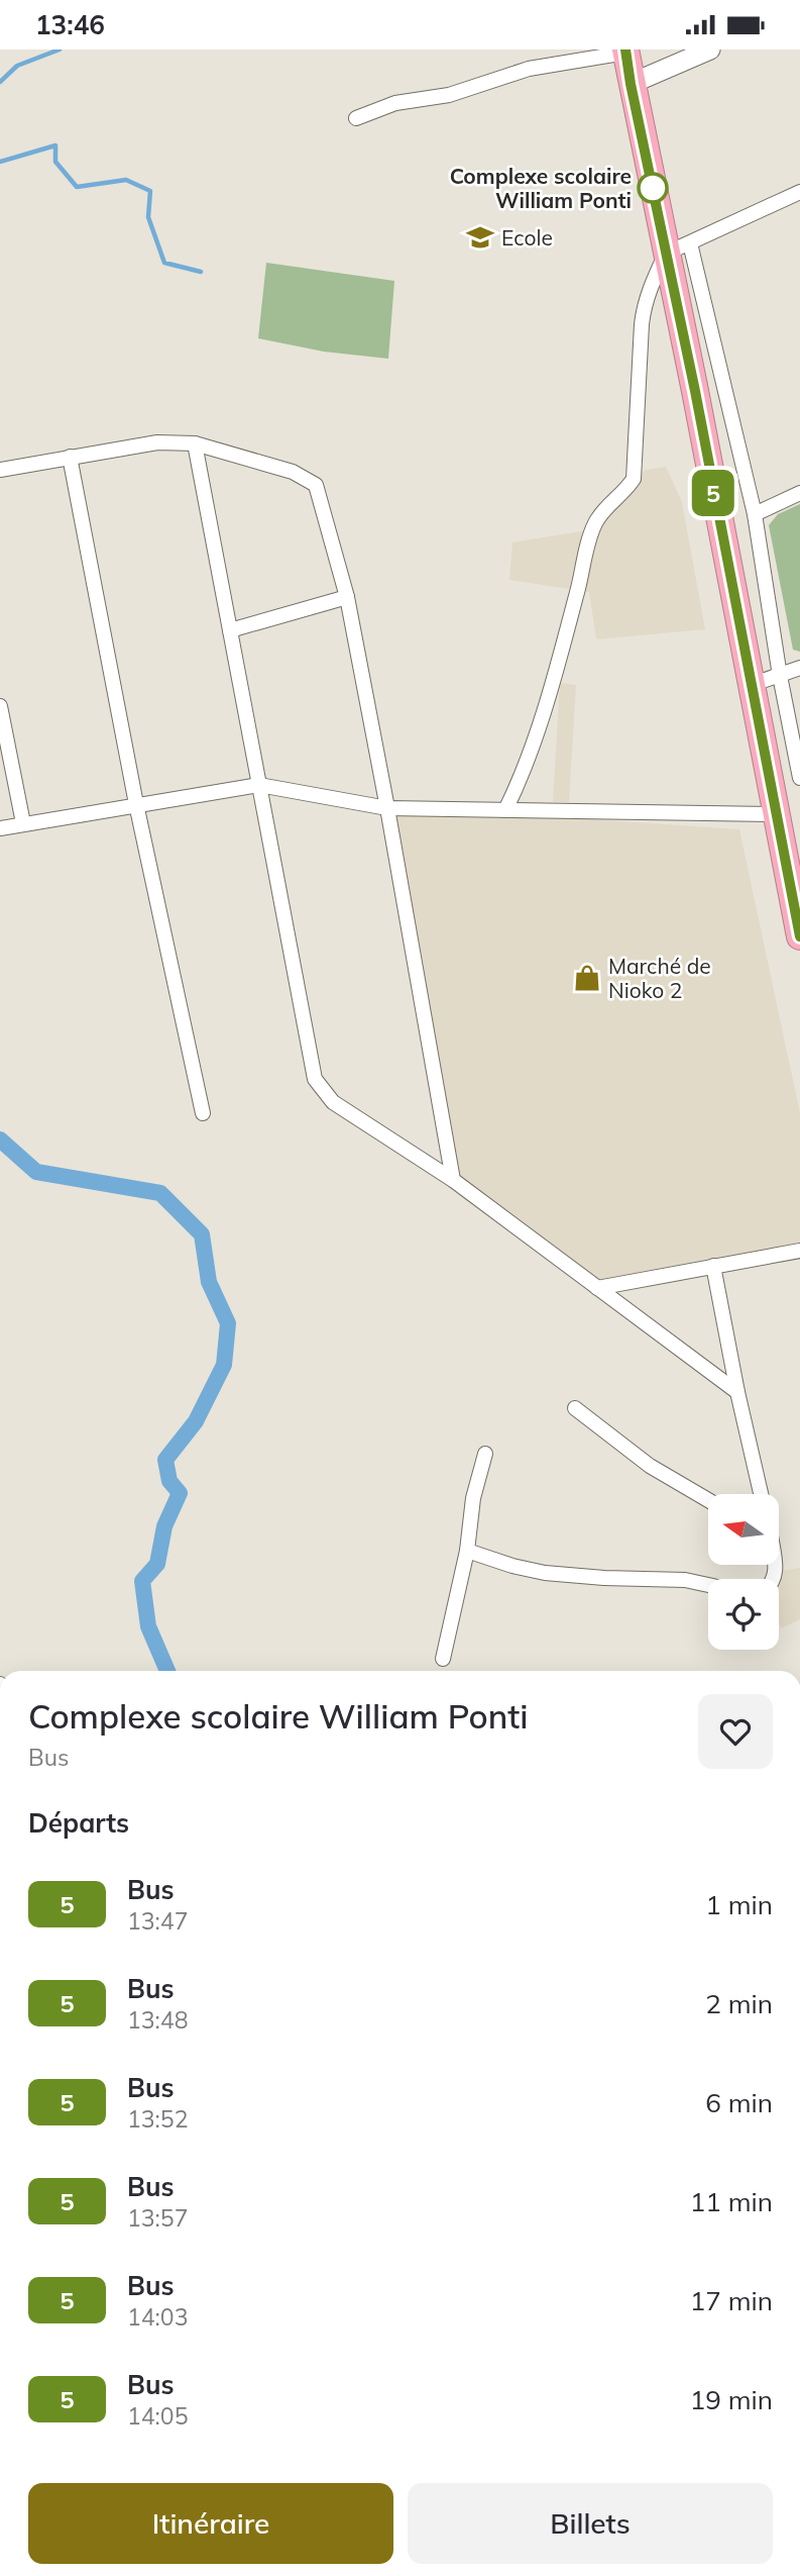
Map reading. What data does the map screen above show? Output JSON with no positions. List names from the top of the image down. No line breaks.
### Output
{"places":{"other":["Complexe scolaire William Ponti"],"school or university":["Ecole"],"shop":["Marché de Nioko 2"]},"lines":["bus line 5"],"north":"left","page":{"status":"13:46","on_map":"5","heading":[["Complexe scolaire William Ponti","Bus"],"Départs"],"list":[{"mark":"5","name":"Bus","note":"13:47","value":"1 min"},{"mark":"5","name":"Bus","note":"13:48","value":"2 min"},{"mark":"5","name":"Bus","note":"13:52","value":"6 min"},{"mark":"5","name":"Bus","note":"13:57","value":"11 min"},{"mark":"5","name":"Bus","note":"14:03","value":"17 min"},{"mark":"5","name":"Bus","note":"14:05","value":"19 min"}],"buttons":["Itinéraire","Billets"]}}
